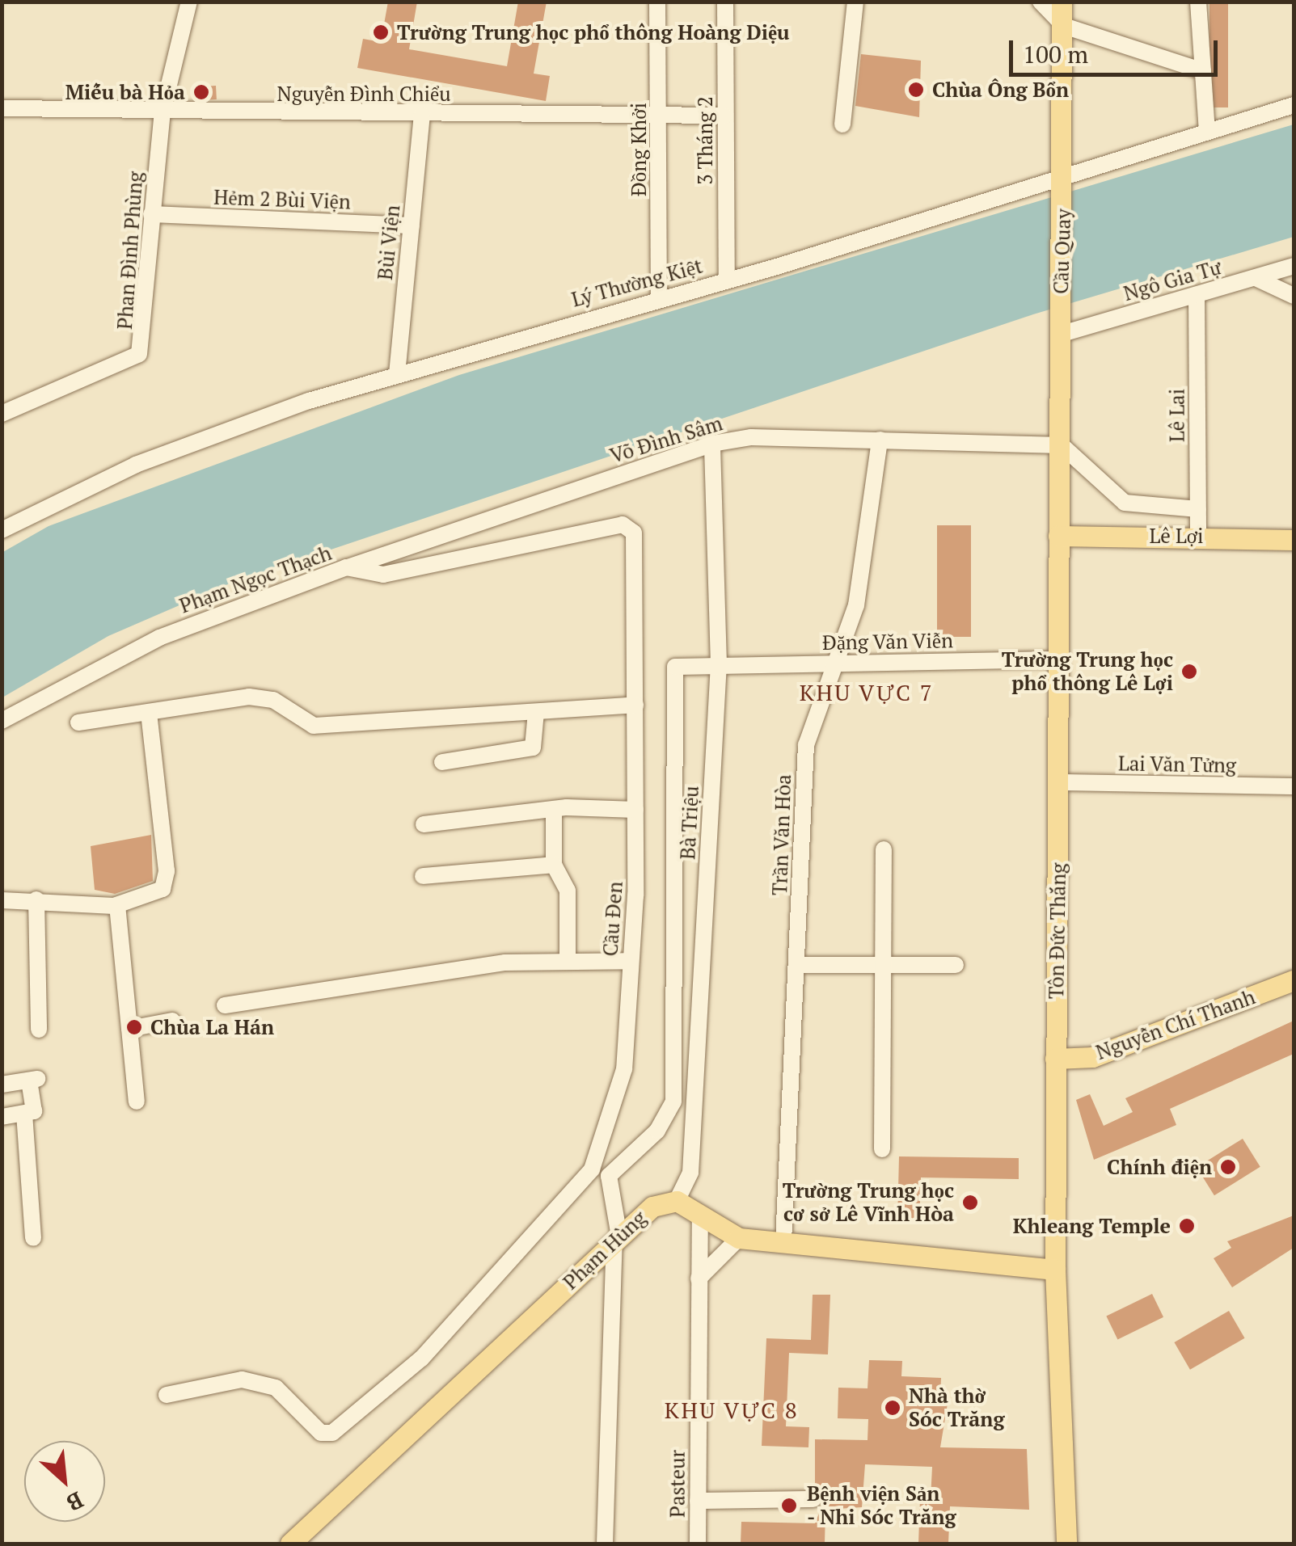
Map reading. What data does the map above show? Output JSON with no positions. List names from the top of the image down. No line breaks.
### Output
{"streets":{"main road":["Cầu Quay","Lê Lợi","Tôn Đức Thắng","Nguyễn Chí Thanh","Phạm Hùng"],"street":["Nguyễn Đình Chiểu","3 Tháng 2","Đồng Khởi","Hẻm 2 Bùi Viện","Bùi Viện","Phan Đình Phùng","Ngô Gia Tự","Lý Thường Kiệt","Lê Lai","Võ Đình Sâm","Phạm Ngọc Thạch","Đặng Văn Viễn","Lai Văn Tửng","Bà Triệu","Trần Văn Hòa","Cầu Đen","Pasteur"]},"crossings":[["Nguyễn Đình Chiểu","3 Tháng 2"],["Nguyễn Đình Chiểu","Đồng Khởi"],["Nguyễn Đình Chiểu","Bùi Viện"],["Nguyễn Đình Chiểu","Phan Đình Phùng"],["3 Tháng 2","Lý Thường Kiệt"],["Đồng Khởi","Lý Thường Kiệt"],["Hẻm 2 Bùi Viện","Bùi Viện"],["Hẻm 2 Bùi Viện","Phan Đình Phùng"],["Bùi Viện","Lý Thường Kiệt"],["Cầu Quay","Ngô Gia Tự"],["Cầu Quay","Lý Thường Kiệt"],["Cầu Quay","Tôn Đức Thắng"],["Ngô Gia Tự","Lê Lai"],["Ngô Gia Tự","Tôn Đức Thắng"],["Lê Lai","Lê Lợi"],["Võ Đình Sâm","Phạm Ngọc Thạch"],["Võ Đình Sâm","Bà Triệu"],["Võ Đình Sâm","Trần Văn Hòa"],["Võ Đình Sâm","Tôn Đức Thắng"],["Lê Lợi","Tôn Đức Thắng"],["Phạm Ngọc Thạch","Cầu Đen"],["Đặng Văn Viễn","Bà Triệu"],["Đặng Văn Viễn","Trần Văn Hòa"],["Đặng Văn Viễn","Tôn Đức Thắng"],["Đặng Văn Viễn","Phạm Hùng"],["Lai Văn Tửng","Tôn Đức Thắng"],["Bà Triệu","Phạm Hùng"],["Tôn Đức Thắng","Nguyễn Chí Thanh"]],"districts":["KHU VỰC 7","KHU VỰC 8"],"places":["Trường Trung học phổ thông Hoàng Diệu","Chùa Ông Bổn","Miếu bà Hỏa","Trường Trung học phổ thông Lê Lợi","Chùa La Hán","Chính điện","Trường Trung học cơ sở Lê Vĩnh Hòa","Khleang Temple","Nhà thờ Sóc Trăng","Bệnh viện Sản - Nhi Sóc Trăng"],"scale_bar":"100 m","north":"bottom right"}
